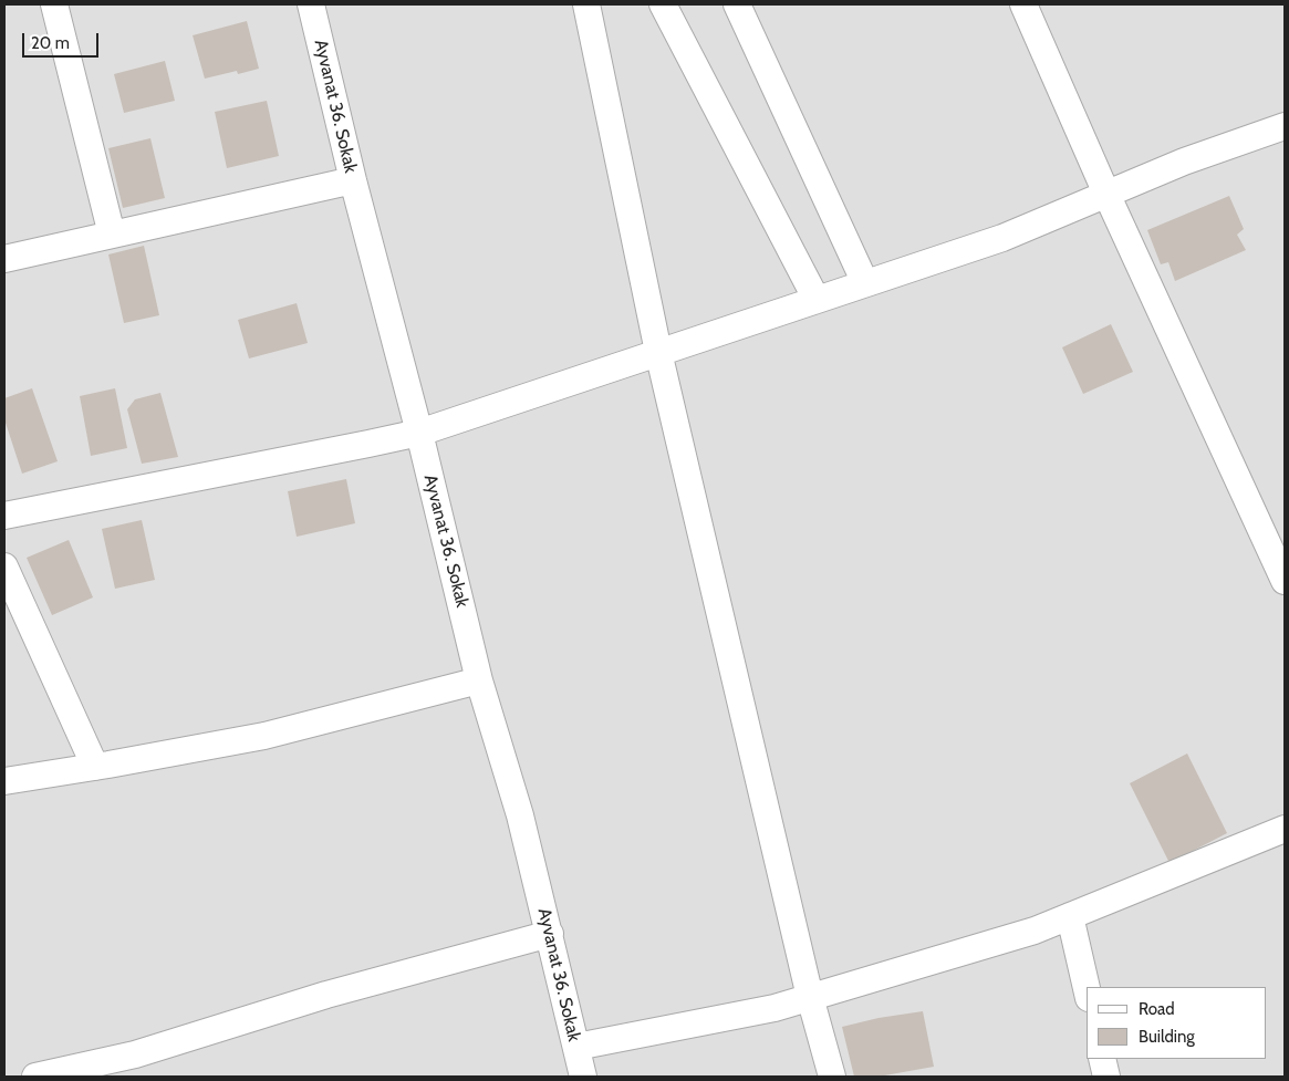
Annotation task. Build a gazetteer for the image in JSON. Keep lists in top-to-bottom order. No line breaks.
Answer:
{"streets":{"street":["Ayvanat 36. Sokak"]},"legend":["Road","Building"],"scale_bar":"20 m"}
